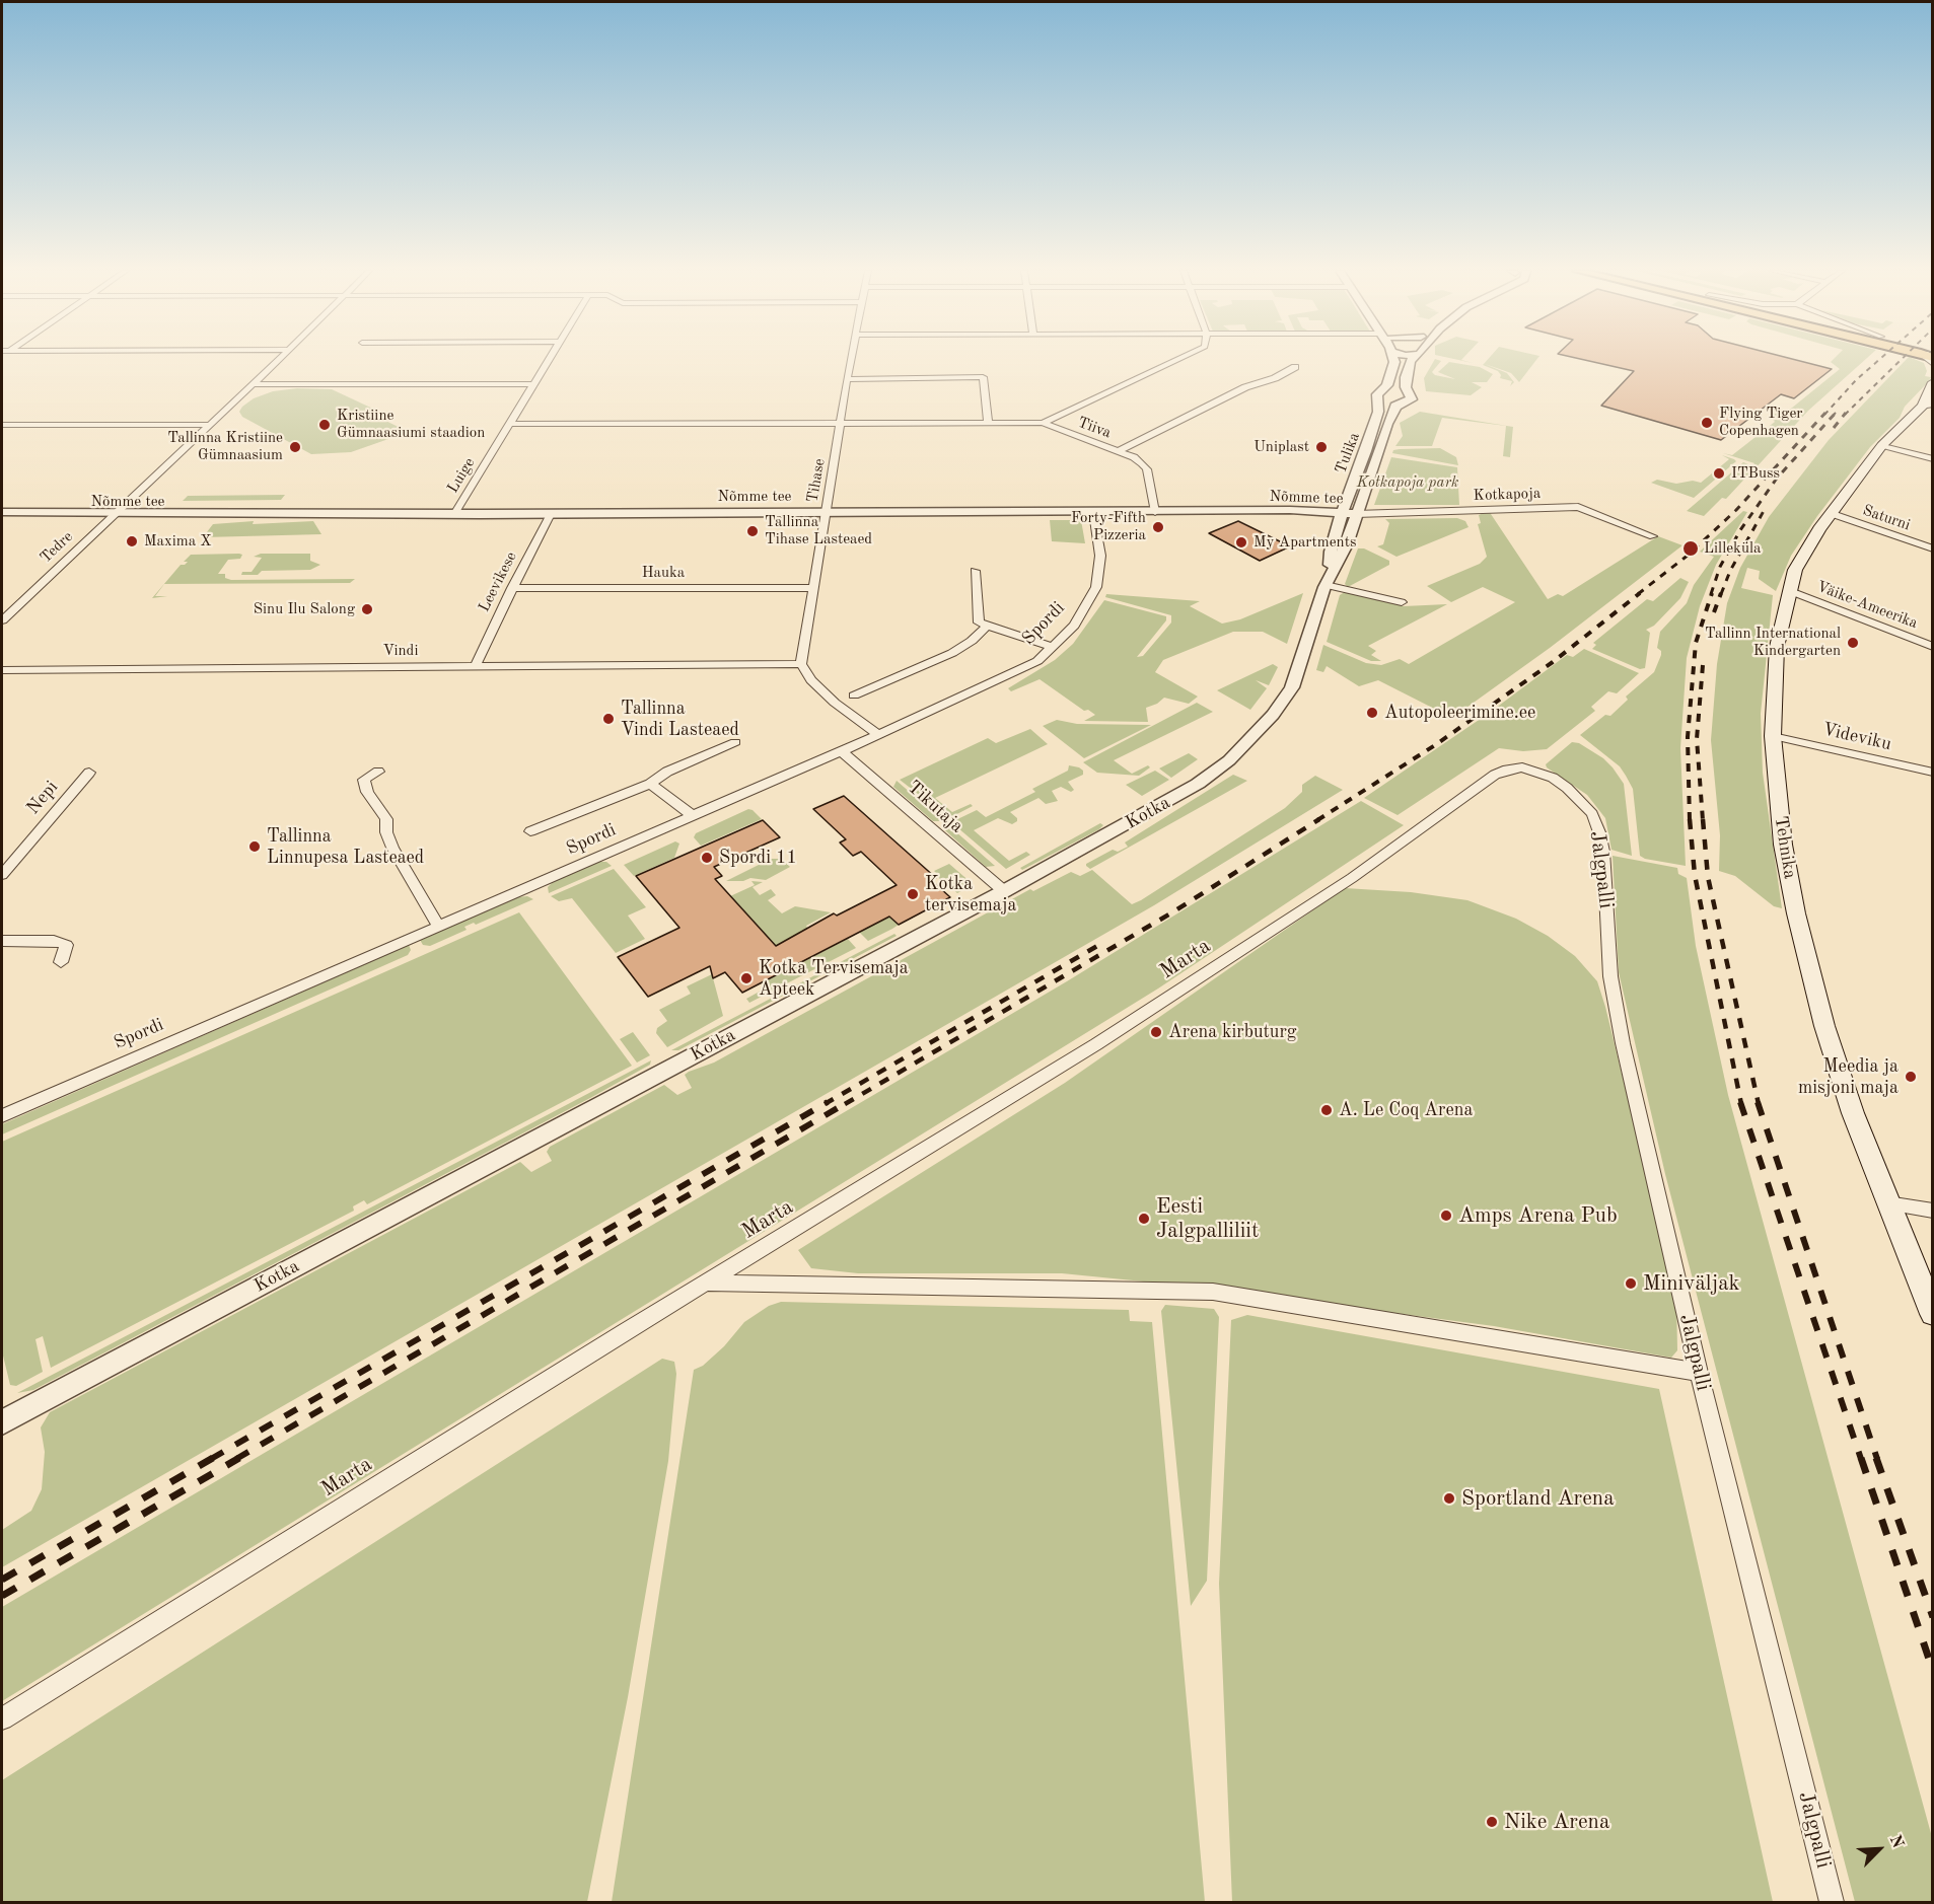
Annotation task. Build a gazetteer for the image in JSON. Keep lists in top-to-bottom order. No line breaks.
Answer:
{"streets":{"main road":["Tehnika"],"street":["Tiiva","Tulika","Luige","Tihase","Kotkapoja","Nõmme tee","Saturni","Tedre","Hauka","Leevikese","Väike-Ameerika","Spordi","Vindi","Videviku","Nepi","Tikutaja","Kotka","Jalgpalli","Marta"]},"crossings":[["Tiiva","Luige"],["Tiiva","Tihase"],["Tiiva","Nõmme tee"],["Tulika","Kotkapoja"],["Tulika","Nõmme tee"],["Tulika","Kotka"],["Luige","Nõmme tee"],["Tihase","Nõmme tee"],["Tihase","Hauka"],["Tihase","Vindi"],["Kotkapoja","Nõmme tee"],["Kotkapoja","Kotka"],["Nõmme tee","Tedre"],["Nõmme tee","Leevikese"],["Nõmme tee","Spordi"],["Nõmme tee","Kotka"],["Saturni","Tehnika"],["Hauka","Leevikese"],["Leevikese","Vindi"],["Väike-Ameerika","Tehnika"],["Spordi","Tikutaja"],["Videviku","Tehnika"],["Tikutaja","Kotka"],["Jalgpalli","Marta"]],"parks":["Kotkapoja park"],"places":["Flying Tiger Copenhagen","Kristiine Gümnaasiumi staadion","Tallinna Kristiine Gümnaasium","Uniplast","ITBuss","Forty-Fifth Pizzeria","Tallinna Tihase Lasteaed","Maxima X","My Apartments","Lilleküla","Sinu Ilu Salong","Tallinn International Kindergarten","Autopoleerimine.ee","Tallinna Vindi Lasteaed","Tallinna Linnupesa Lasteaed","Spordi 11","Kotka tervisemaja","Kotka Tervisemaja Apteek","Arena kirbuturg","Meedia ja misjoni maja","A. Le Coq Arena","Amps Arena Pub","Eesti Jalgpalliliit","Miniväljak","Sportland Arena","Nike Arena"],"north":"top right"}
